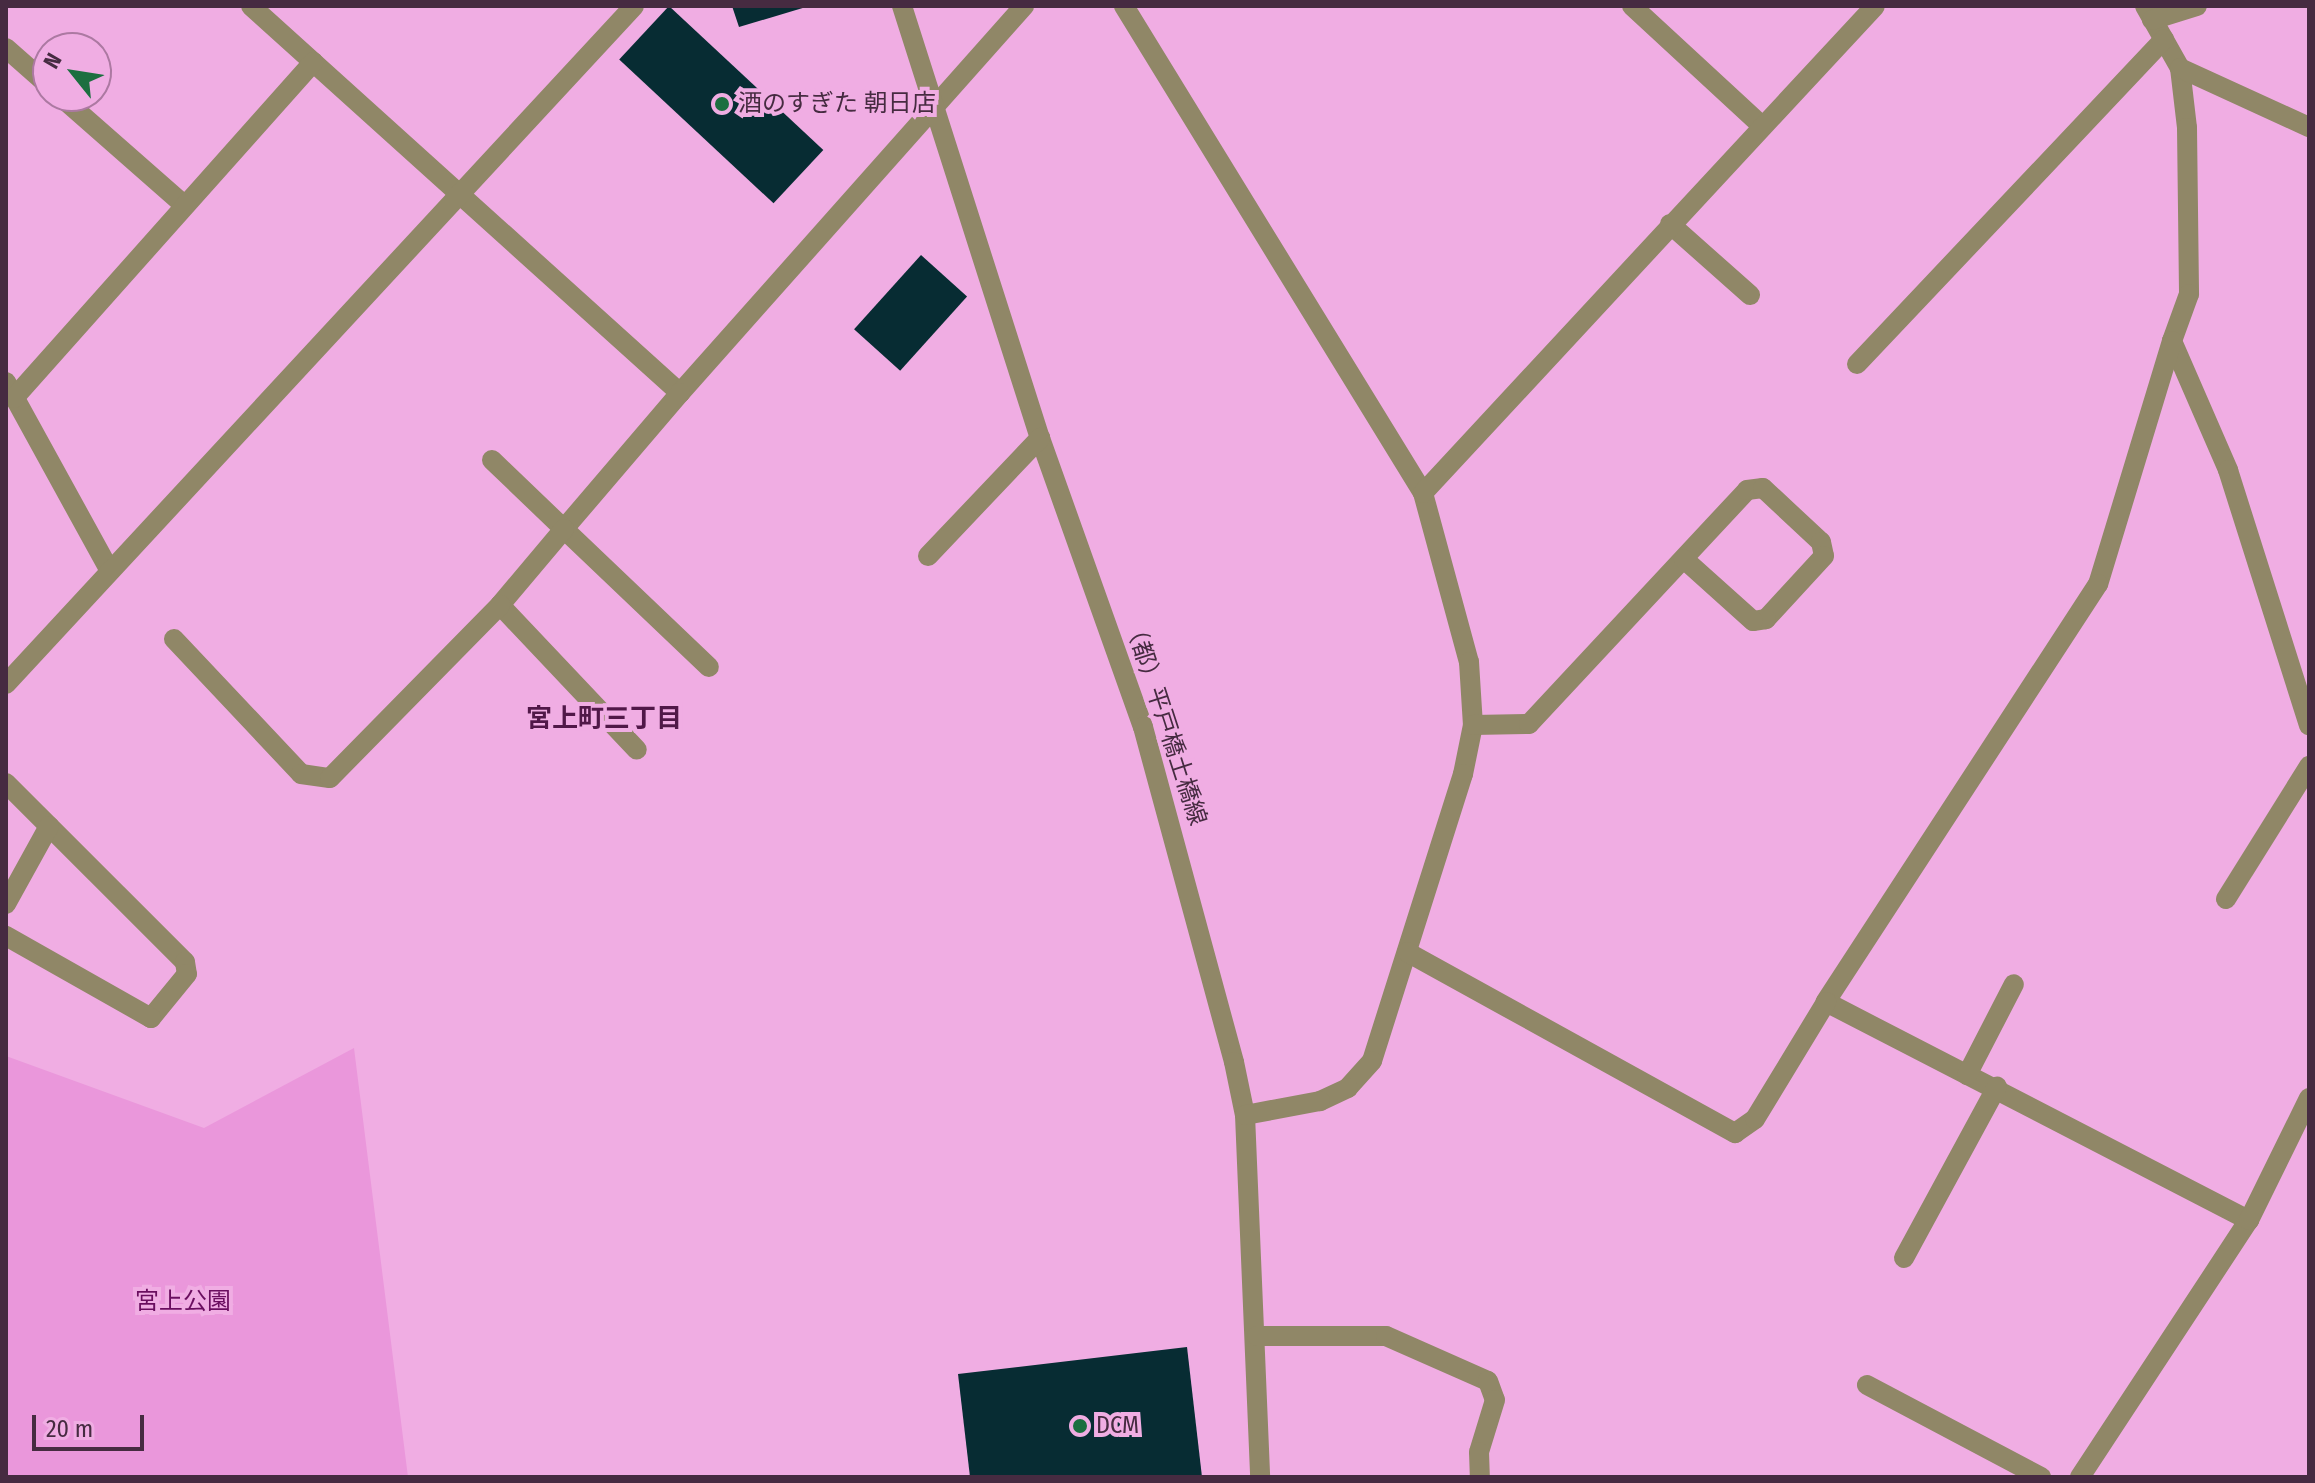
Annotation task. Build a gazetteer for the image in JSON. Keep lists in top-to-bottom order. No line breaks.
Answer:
{"streets":{"street":["（都）平戸橋土橋線"]},"districts":["宮上町三丁目"],"parks":["宮上公園"],"places":["酒のすぎた 朝日店","DCM"],"scale_bar":"20 m","north":"top left"}
